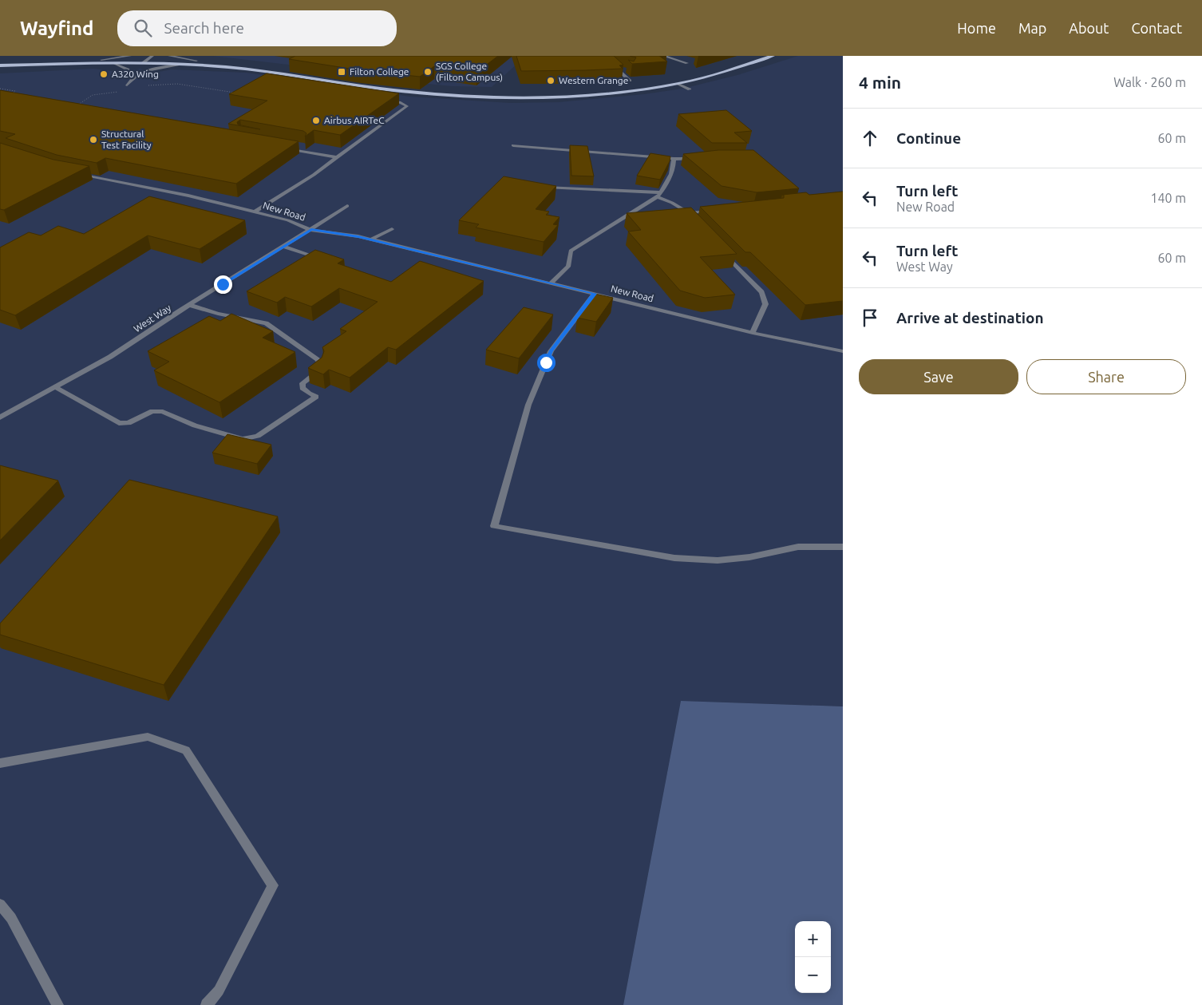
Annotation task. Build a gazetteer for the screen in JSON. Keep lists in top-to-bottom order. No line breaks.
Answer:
{"streets":{"street":["New Road","West Way"]},"crossings":[["New Road","West Way"]],"places":{"transit":["Filton College"],"other":["SGS College (Filton Campus)","A320 Wing","Western Grange","Airbus AIRTeC","Structural Test Facility"]},"page":{"header":"Wayfind","search":"Search here","nav":["Home","Map","About","Contact"],"heading":["4 min","Walk · 260 m"],"list":[["Continue","60 m"],["Turn left","New Road","140 m"],["Turn left","West Way","60 m"],"Arrive at destination"],"buttons":["Save","Share"],"map_buttons":["+","−"]}}
